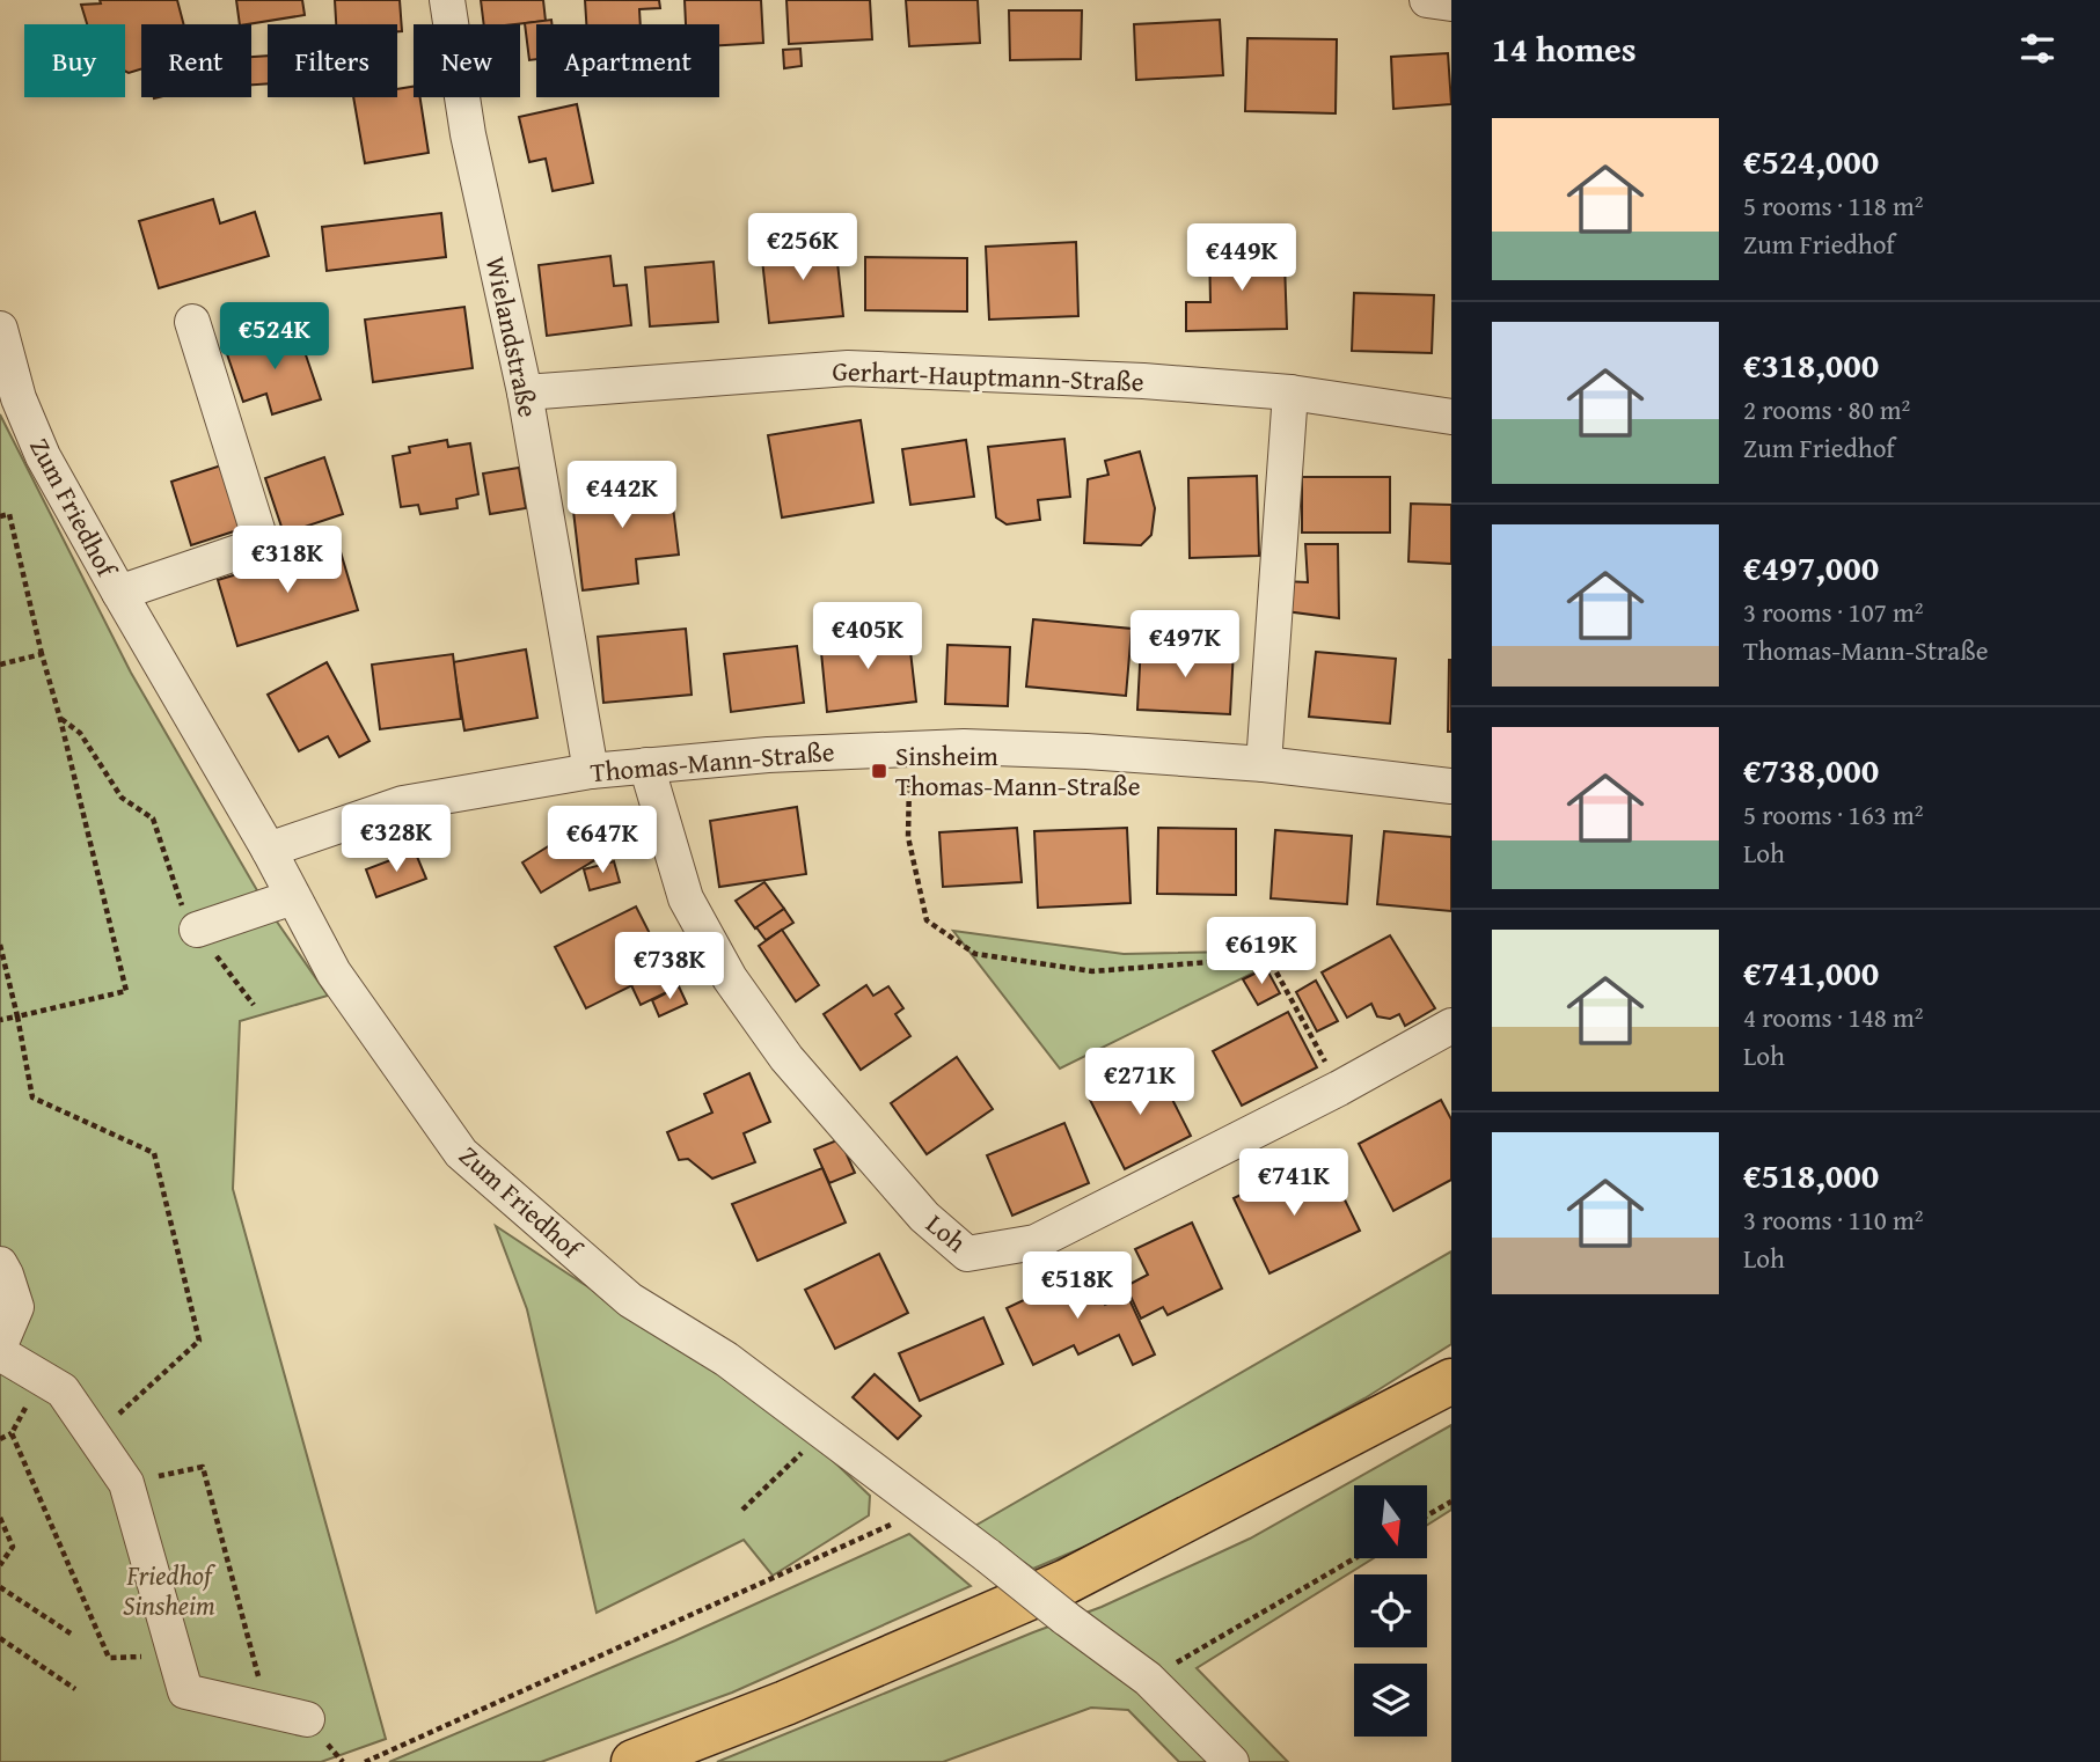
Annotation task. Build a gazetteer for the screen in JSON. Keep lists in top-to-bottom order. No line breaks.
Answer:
{"streets":{"street":["Wielandstraße","Gerhart-Hauptmann-Straße","Zum Friedhof","Thomas-Mann-Straße","Loh"]},"crossings":[["Wielandstraße","Gerhart-Hauptmann-Straße"],["Wielandstraße","Thomas-Mann-Straße"],["Zum Friedhof","Thomas-Mann-Straße"],["Thomas-Mann-Straße","Loh"]],"parks":["Friedhof Sinsheim"],"places":{"transit":["Sinsheim Thomas-Mann-Straße"]},"north":"bottom","page":{"heading":"14 homes","chip":["Buy","Rent","Filters","New","Apartment"],"list":[{"name":"€524,000","note":"5 rooms · 118 m² · Zum Friedhof"},{"name":"€318,000","note":"2 rooms · 80 m² · Zum Friedhof"},{"name":"€497,000","note":"3 rooms · 107 m² · Thomas-Mann-Straße"},{"name":"€738,000","note":"5 rooms · 163 m² · Loh"},{"name":"€741,000","note":"4 rooms · 148 m² · Loh"},{"name":"€518,000","note":"3 rooms · 110 m² · Loh"}],"price":["€256K","€449K","€524K","€442K","€318K","€405K","€497K","€328K","€647K","€619K","€738K","€271K","€741K","€518K"]}}
